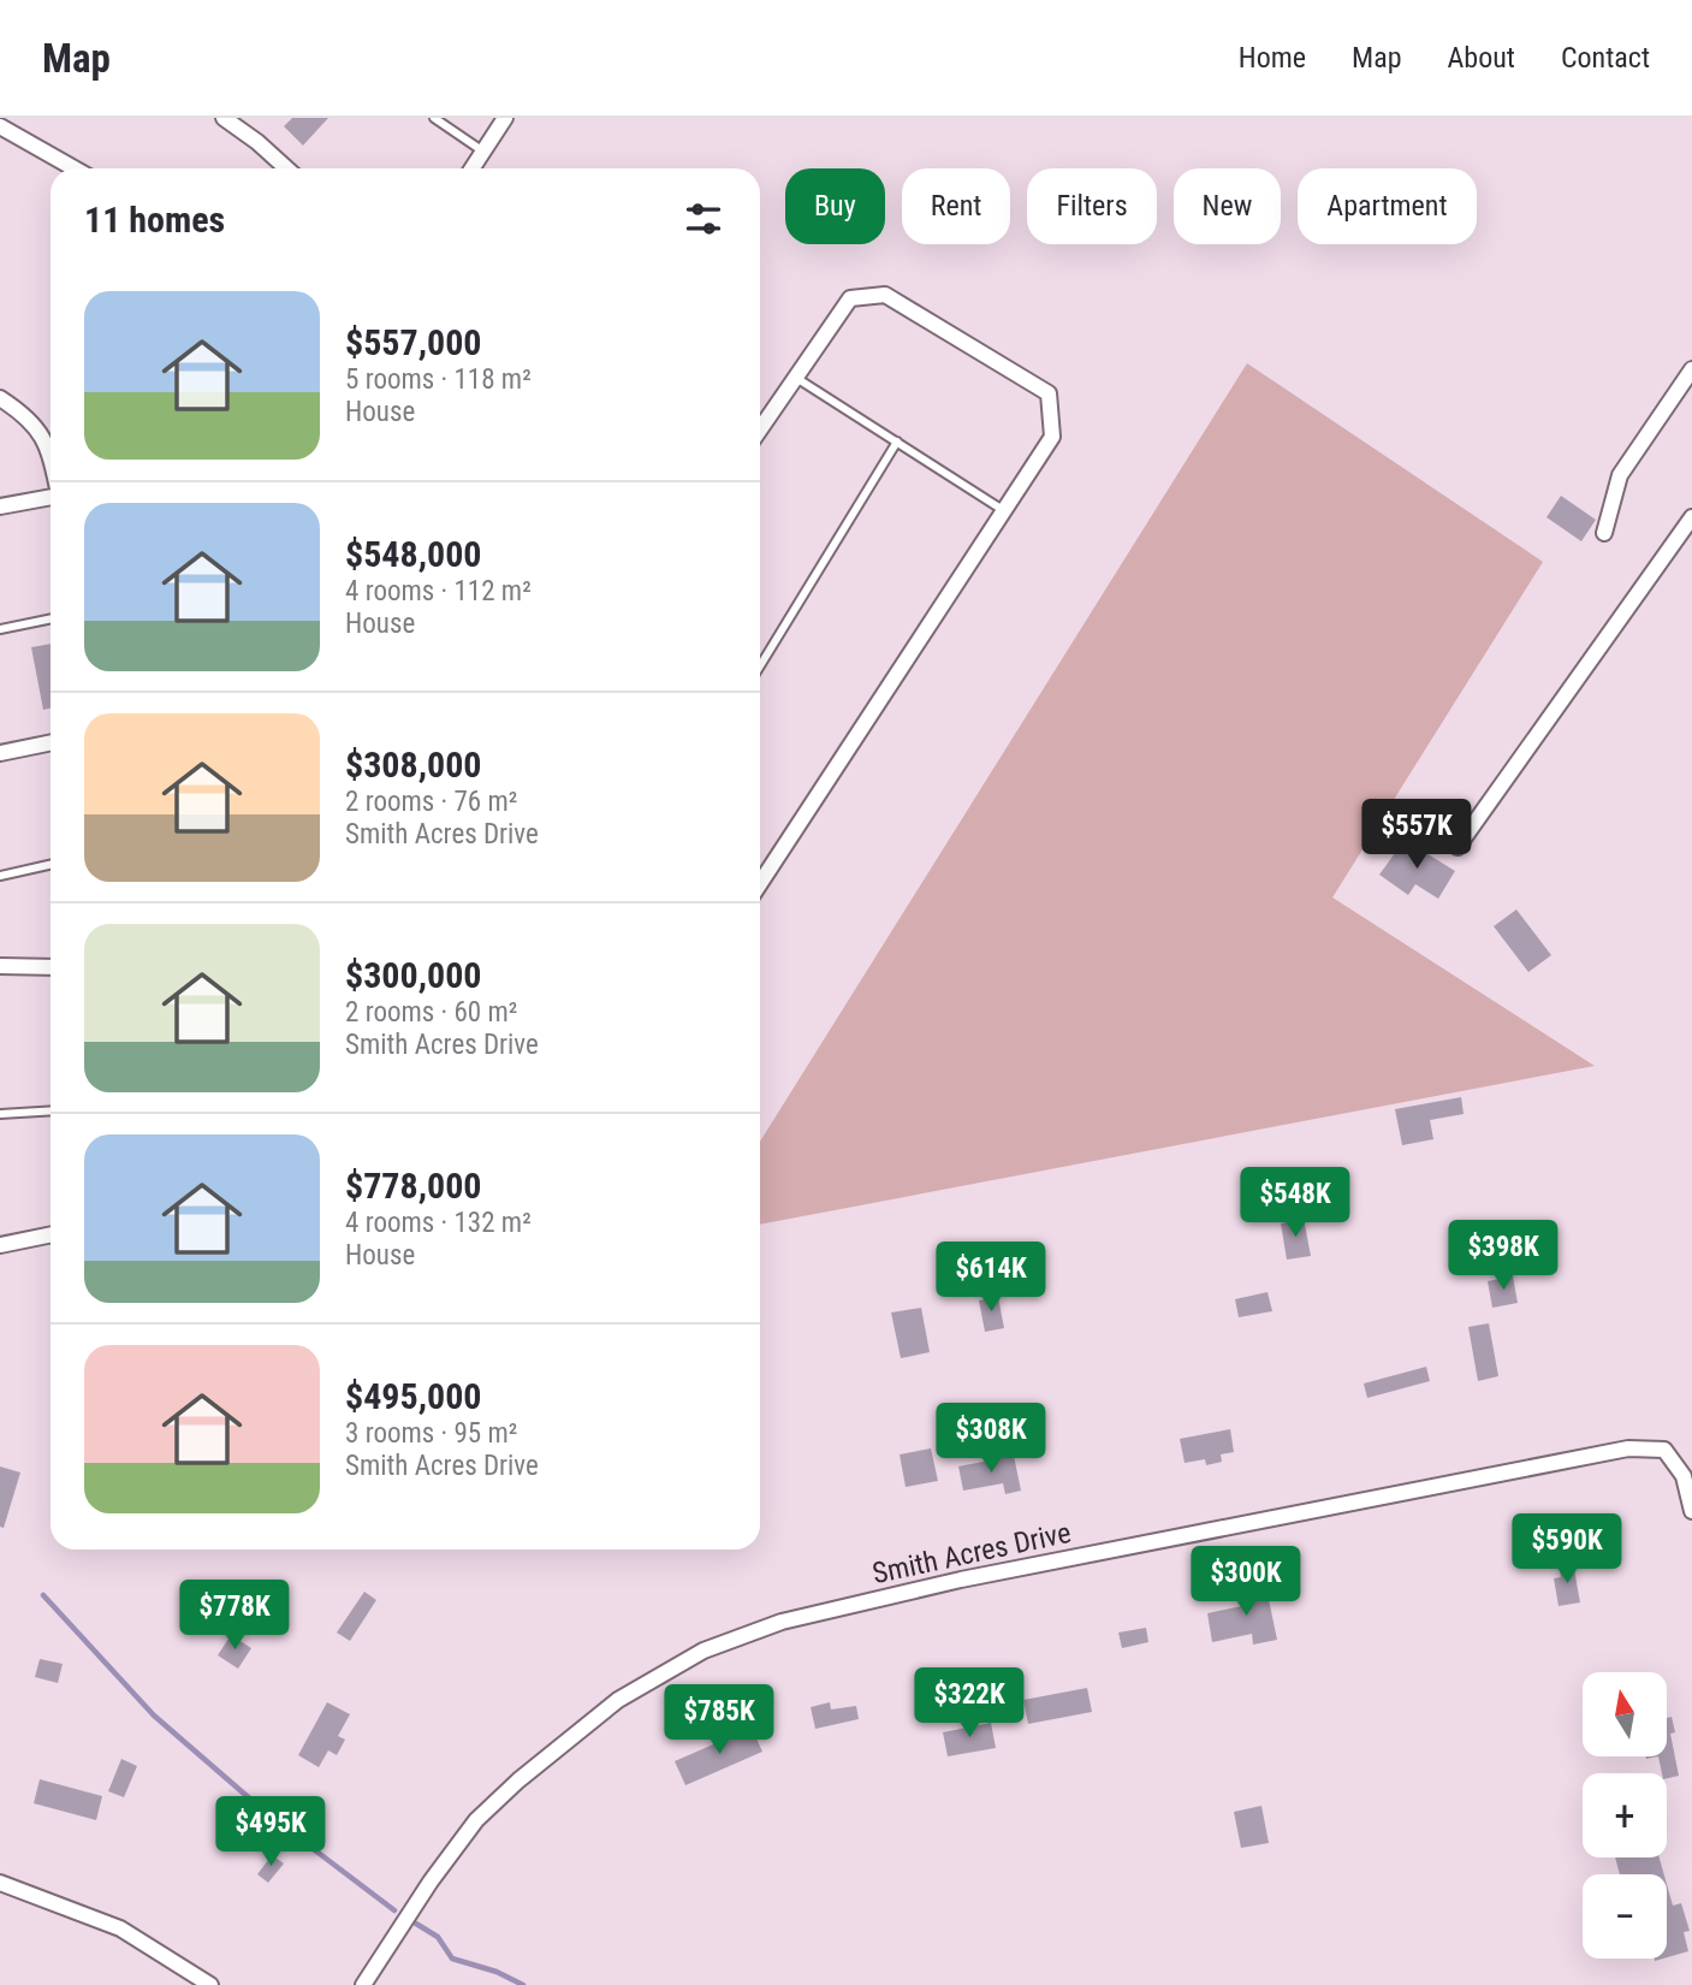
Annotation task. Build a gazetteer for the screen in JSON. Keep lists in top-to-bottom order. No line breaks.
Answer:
{"streets":{"street":["Smith Acres Drive"]},"north":"top","page":{"header":"Map","nav":["Home","Map","About","Contact"],"chip":["Buy","Rent","Filters","New","Apartment"],"heading":"11 homes","list":[{"name":"$557,000","note":"5 rooms · 118 m² · House"},{"name":"$548,000","note":"4 rooms · 112 m² · House"},{"name":"$308,000","note":"2 rooms · 76 m² · Smith Acres Drive"},{"name":"$300,000","note":"2 rooms · 60 m² · Smith Acres Drive"},{"name":"$778,000","note":"4 rooms · 132 m² · House"},{"name":"$495,000","note":"3 rooms · 95 m² · Smith Acres Drive"}],"price":["$557K","$548K","$398K","$614K","$308K","$590K","$300K","$778K","$322K","$785K","$495K"],"map_buttons":["+","−"]}}
